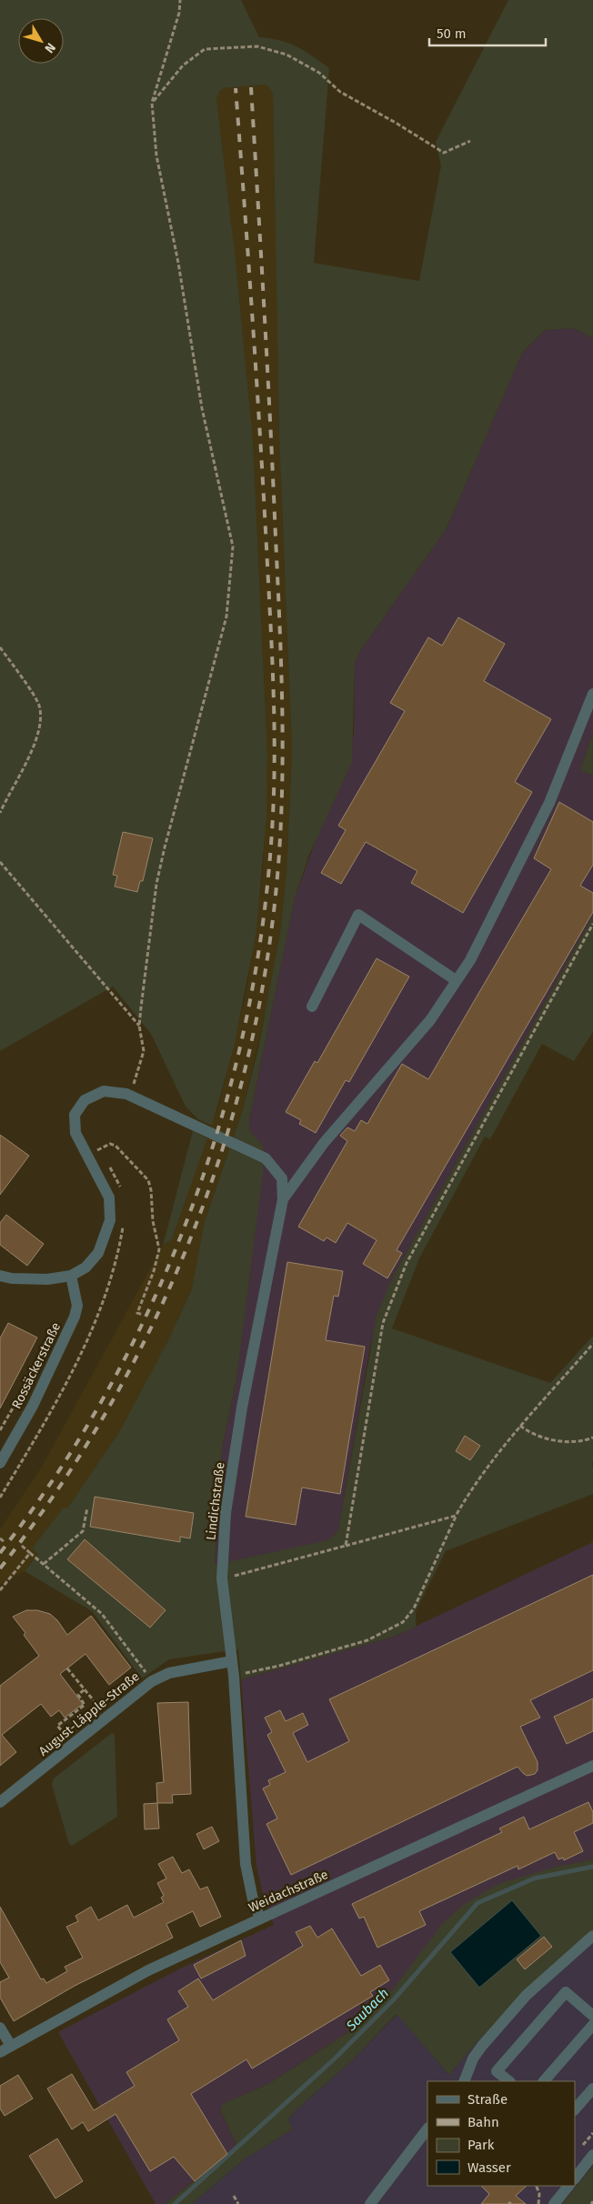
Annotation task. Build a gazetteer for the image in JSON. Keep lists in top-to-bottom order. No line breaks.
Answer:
{"streets":{"street":["Rossäckerstraße","Lindichstraße","August-Läpple-Straße","Weidachstraße"]},"crossings":[["Rossäckerstraße","Lindichstraße"],["Lindichstraße","August-Läpple-Straße"],["Lindichstraße","Weidachstraße"]],"water":["Saubach"],"legend":["Straße","Bahn","Park","Wasser"],"scale_bar":"50 m","north":"bottom right"}
